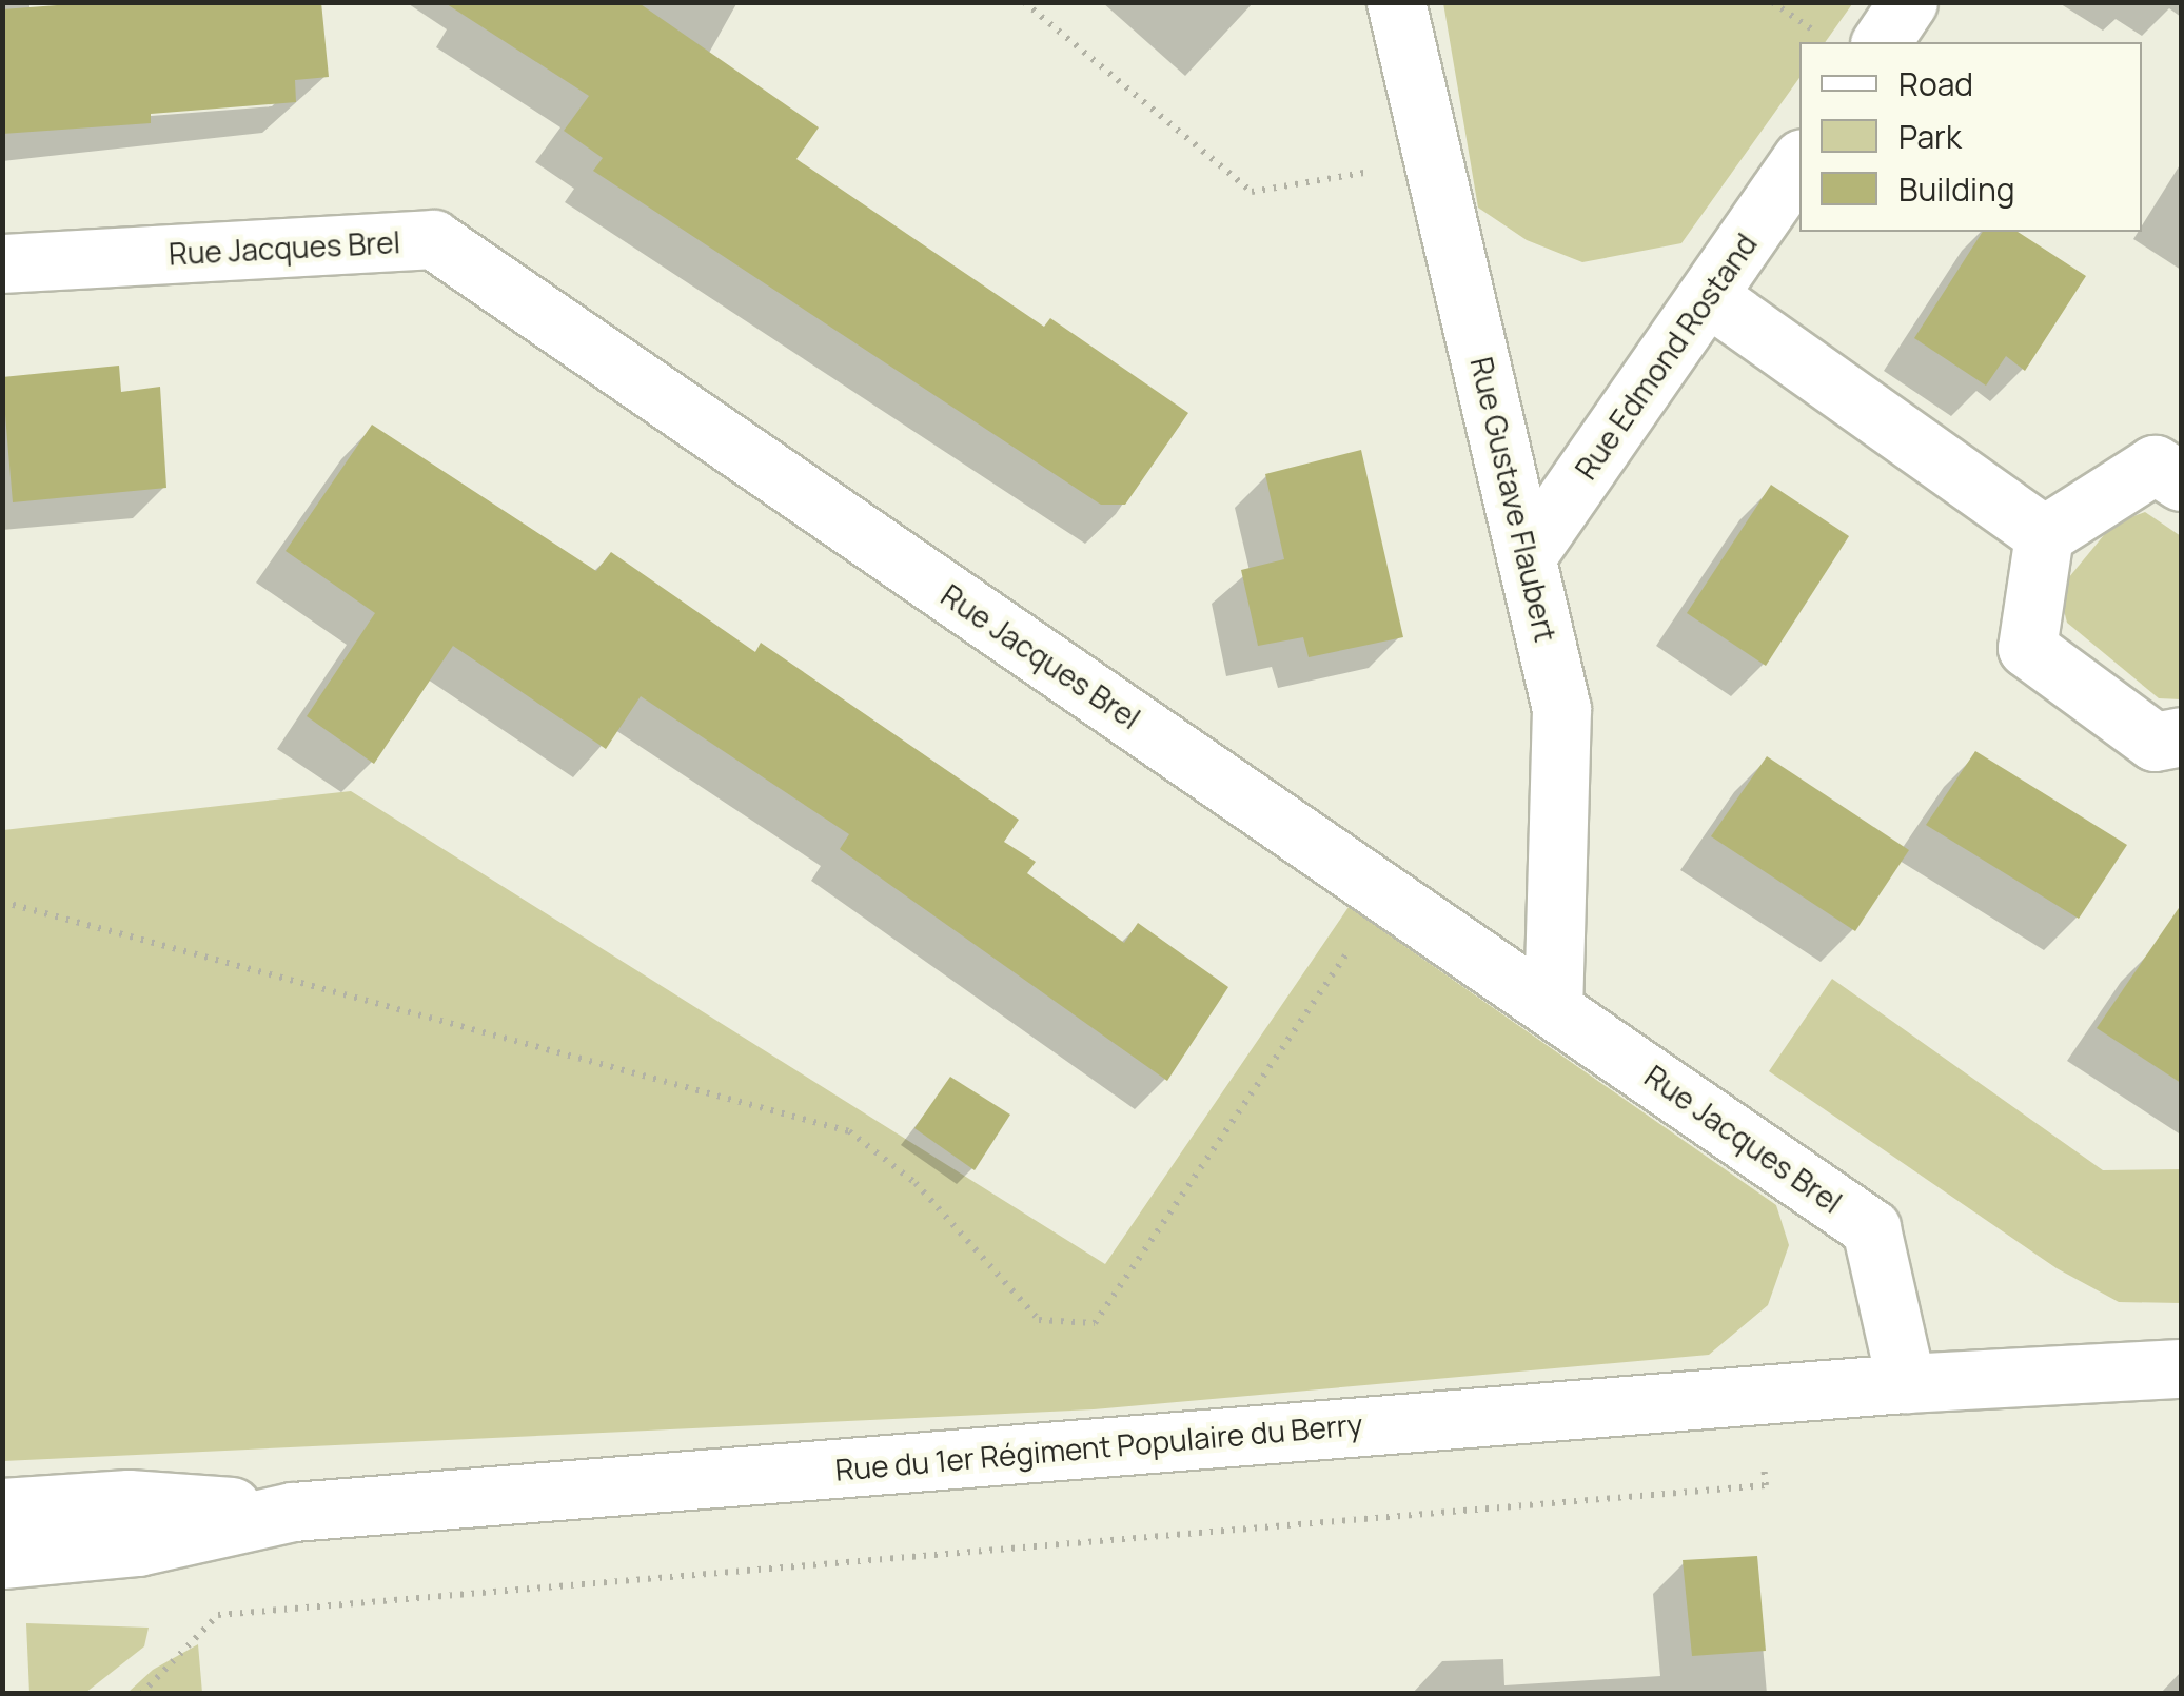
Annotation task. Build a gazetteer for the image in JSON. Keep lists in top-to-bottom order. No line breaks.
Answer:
{"streets":{"street":["Rue Jacques Brel","Rue Edmond Rostand","Rue Gustave Flaubert","Rue du 1er Régiment Populaire du Berry"]},"crossings":[["Rue Jacques Brel","Rue Gustave Flaubert"],["Rue Jacques Brel","Rue du 1er Régiment Populaire du Berry"],["Rue Edmond Rostand","Rue Gustave Flaubert"]],"legend":["Road","Park","Building"]}
